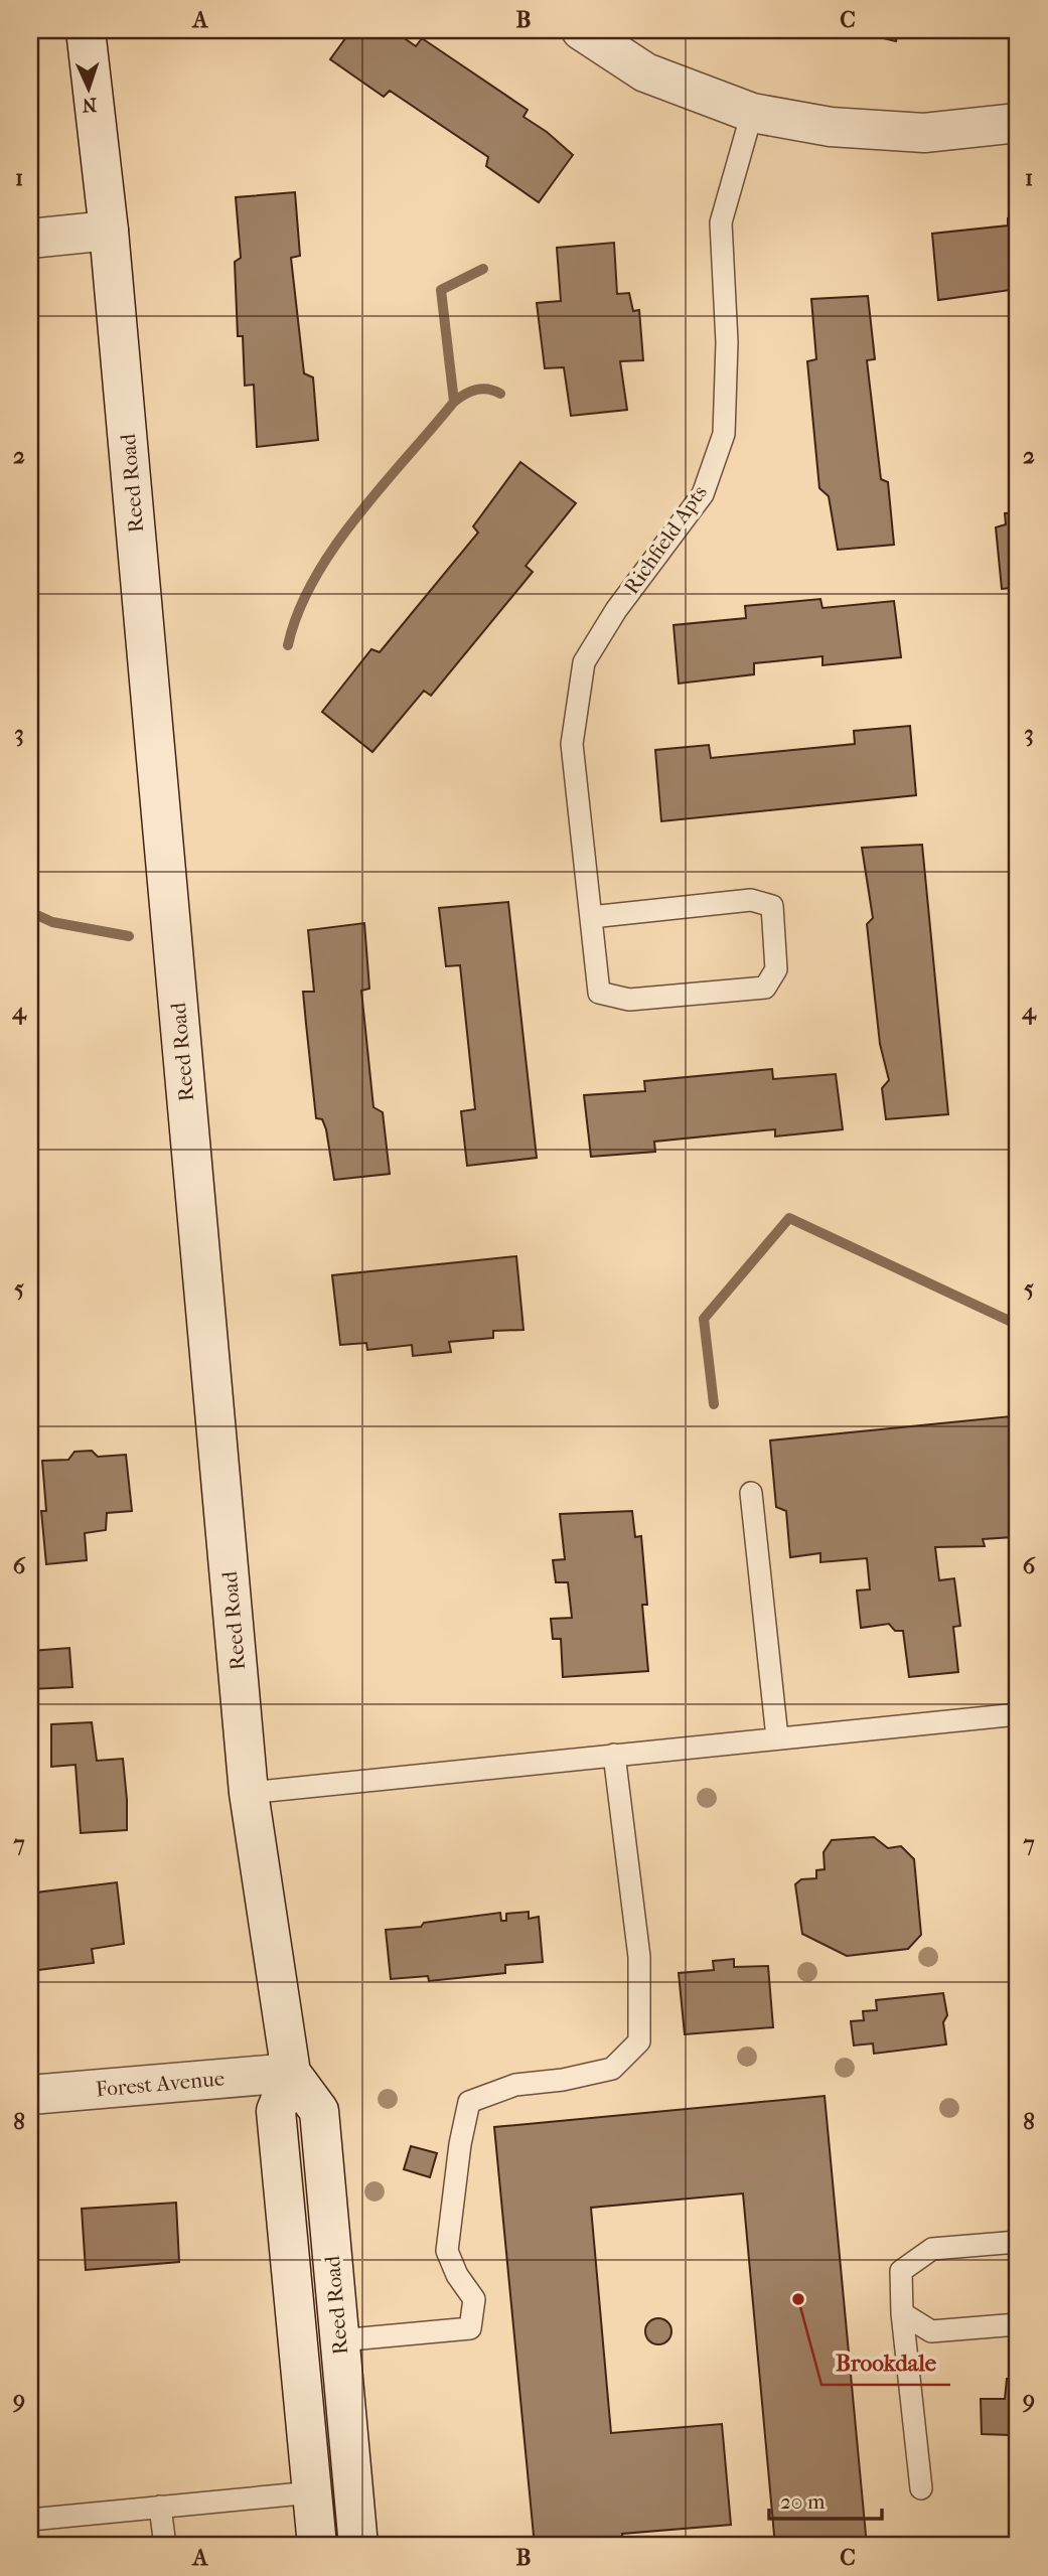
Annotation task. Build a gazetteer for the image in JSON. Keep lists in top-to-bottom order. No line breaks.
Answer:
{"streets":{"main road":["Reed Road","Forest Avenue"],"lane":["Richfield Apts"]},"crossings":[["Reed Road","Forest Avenue"]],"places":["Brookdale"],"scale_bar":"20 m","north":"bottom","grid":{"columns":["A","B","C"],"rows":["1","2","3","4","5","6","7","8","9"]}}
